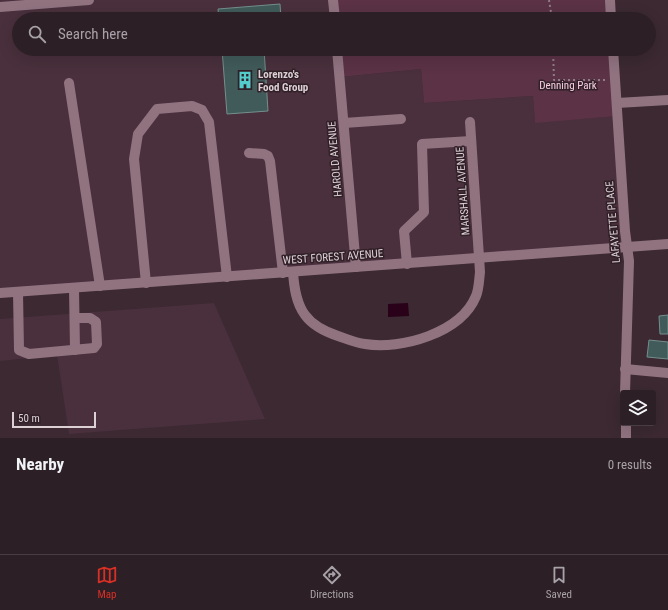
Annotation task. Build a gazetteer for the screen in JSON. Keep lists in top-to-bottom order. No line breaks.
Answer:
{"streets":{"street":["HAROLD AVENUE","MARSHALL AVENUE","LAFAYETTE PLACE","WEST FOREST AVENUE"]},"crossings":[["HAROLD AVENUE","WEST FOREST AVENUE"],["MARSHALL AVENUE","WEST FOREST AVENUE"],["LAFAYETTE PLACE","WEST FOREST AVENUE"]],"parks":["Denning Park"],"places":{"building":["Lorenzo's Food Group"]},"scale_bar":"50 m","page":{"search":"Search here","scale":"50 m","heading":["Nearby","0 results"],"nav":["Map","Directions","Saved"]}}
